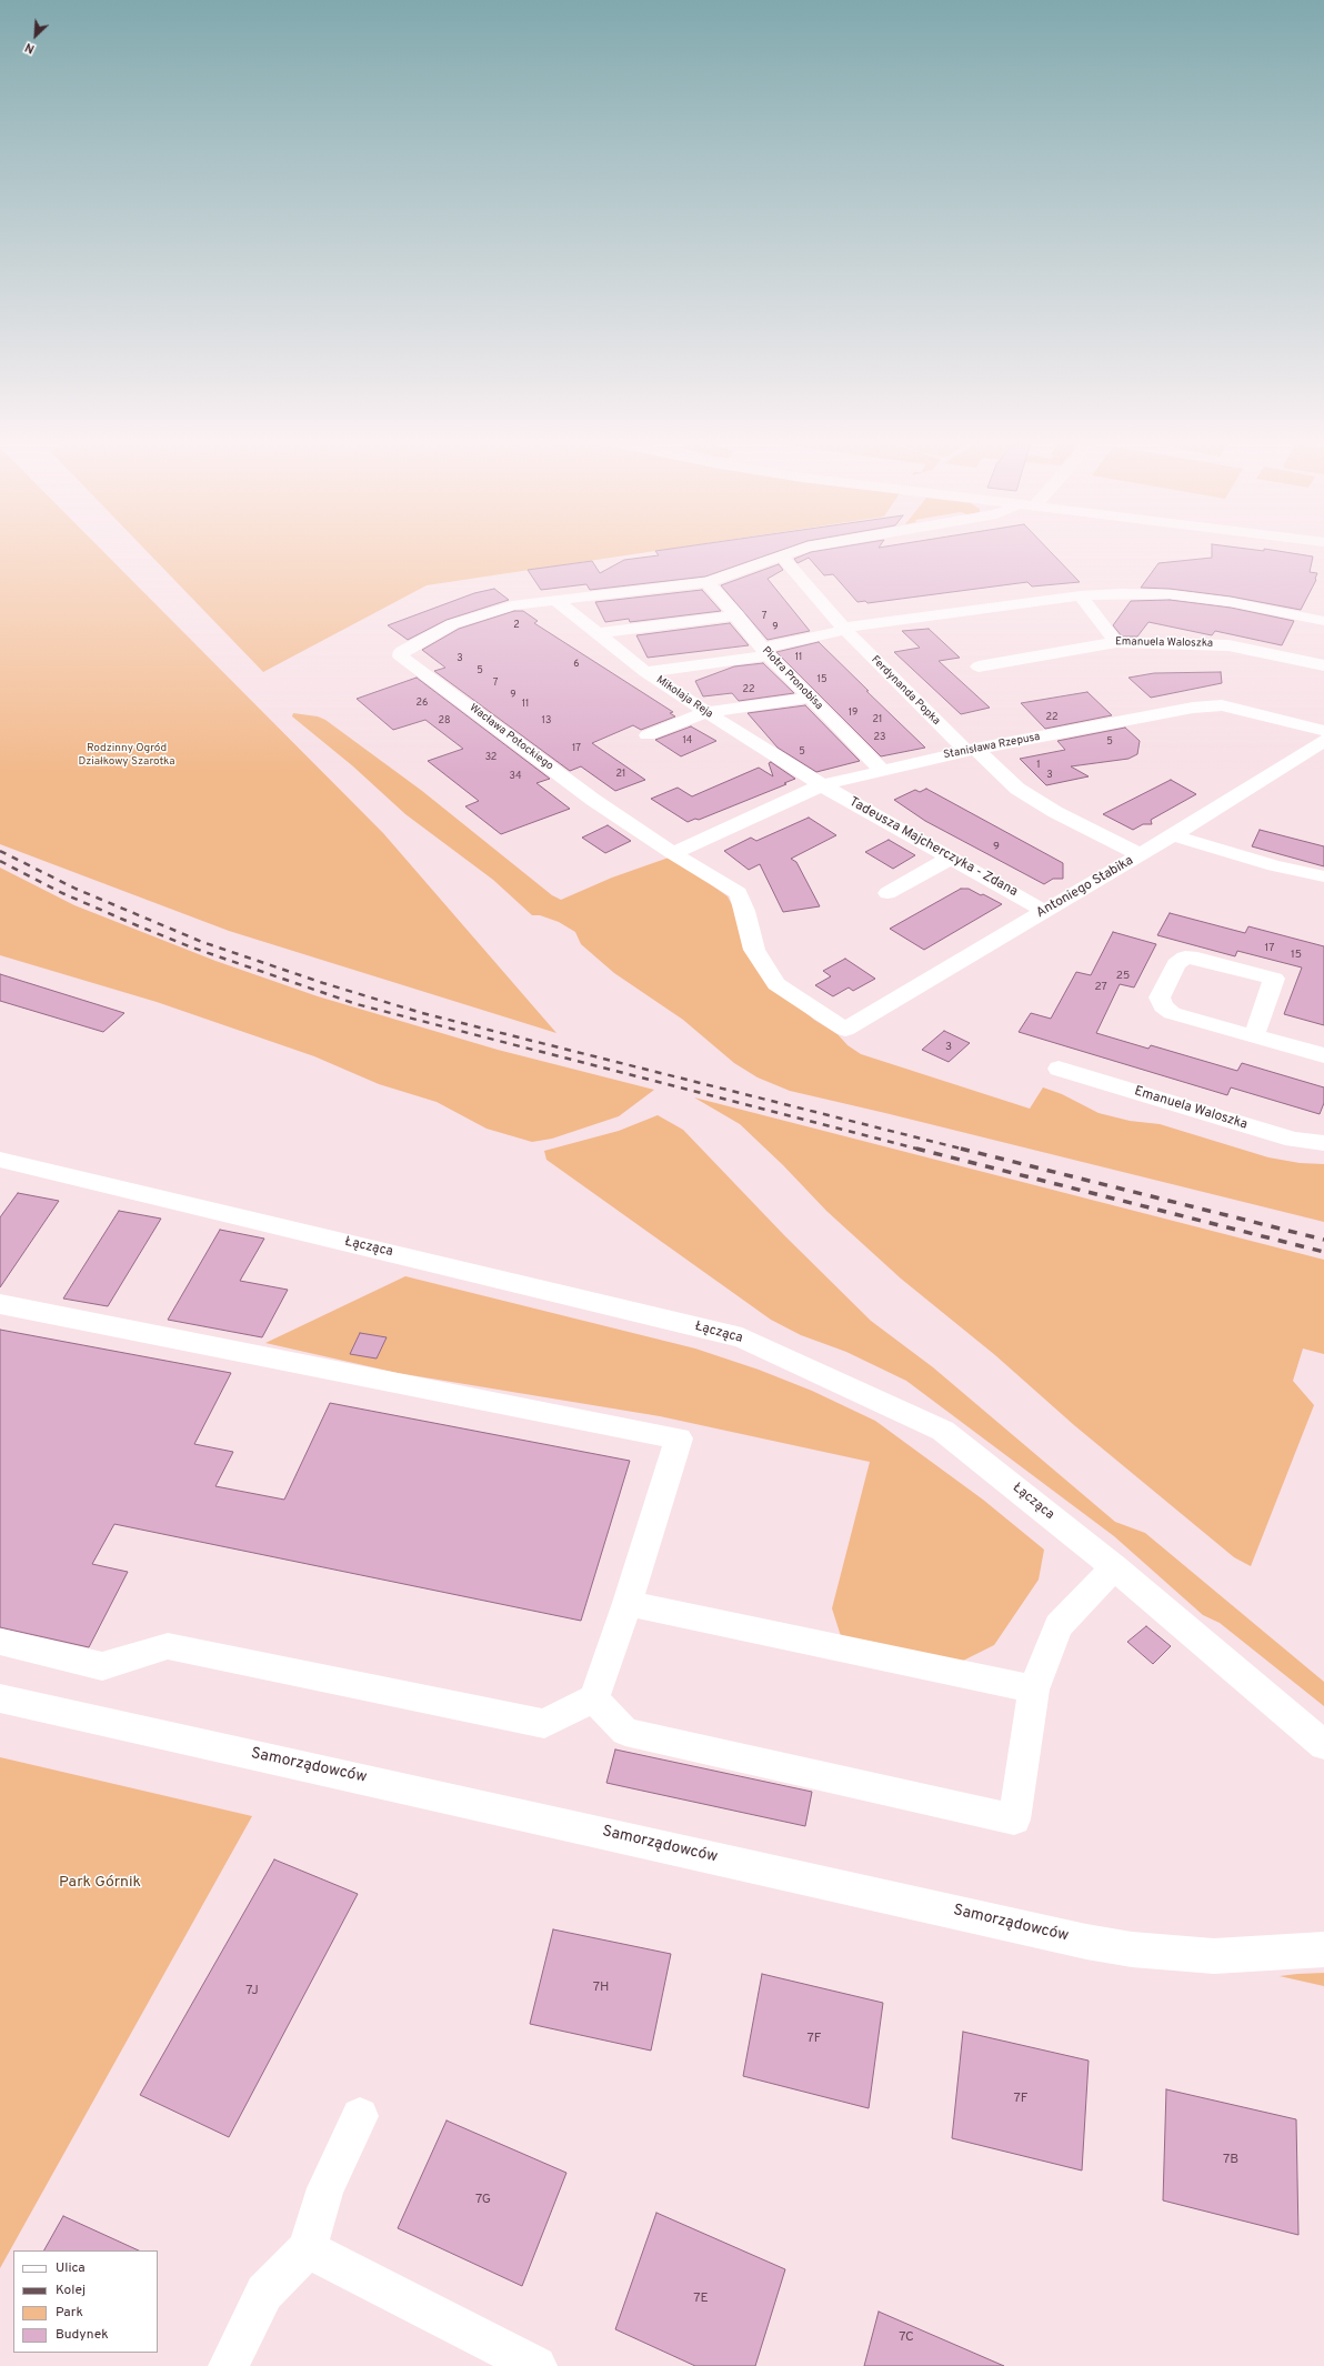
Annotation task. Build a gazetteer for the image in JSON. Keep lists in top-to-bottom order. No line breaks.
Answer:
{"streets":{"street":["Emanuela Waloszka","Piotra Pronobisa","Ferdynanda Popka","Mikołaja Reja","Wacława Potockiego","Stanisława Rzepusa","Tadeusza Majcherczyka - Zdana","Antoniego Stabika","Łącząca","Samorządowców"]},"crossings":[["Piotra Pronobisa","Wacława Potockiego"],["Piotra Pronobisa","Stanisława Rzepusa"],["Ferdynanda Popka","Wacława Potockiego"],["Ferdynanda Popka","Stanisława Rzepusa"],["Ferdynanda Popka","Antoniego Stabika"],["Mikołaja Reja","Wacława Potockiego"],["Mikołaja Reja","Stanisława Rzepusa"],["Mikołaja Reja","Tadeusza Majcherczyka - Zdana"],["Wacława Potockiego","Stanisława Rzepusa"],["Wacława Potockiego","Antoniego Stabika"],["Stanisława Rzepusa","Tadeusza Majcherczyka - Zdana"],["Tadeusza Majcherczyka - Zdana","Antoniego Stabika"]],"parks":["Rodzinny Ogród Działkowy Szarotka","Park Górnik"],"house_numbers":["7","2","9","11","3","6","5","15","7","22","9","26","11","19","22","21","28","13","23","14","5","17","5","32","1","21","3","34","9","17","15","25","27","3","7H","7J","7F","7F","7B","7G","7E","7C"],"legend":["Ulica","Kolej","Park","Budynek"],"north":"bottom left"}
